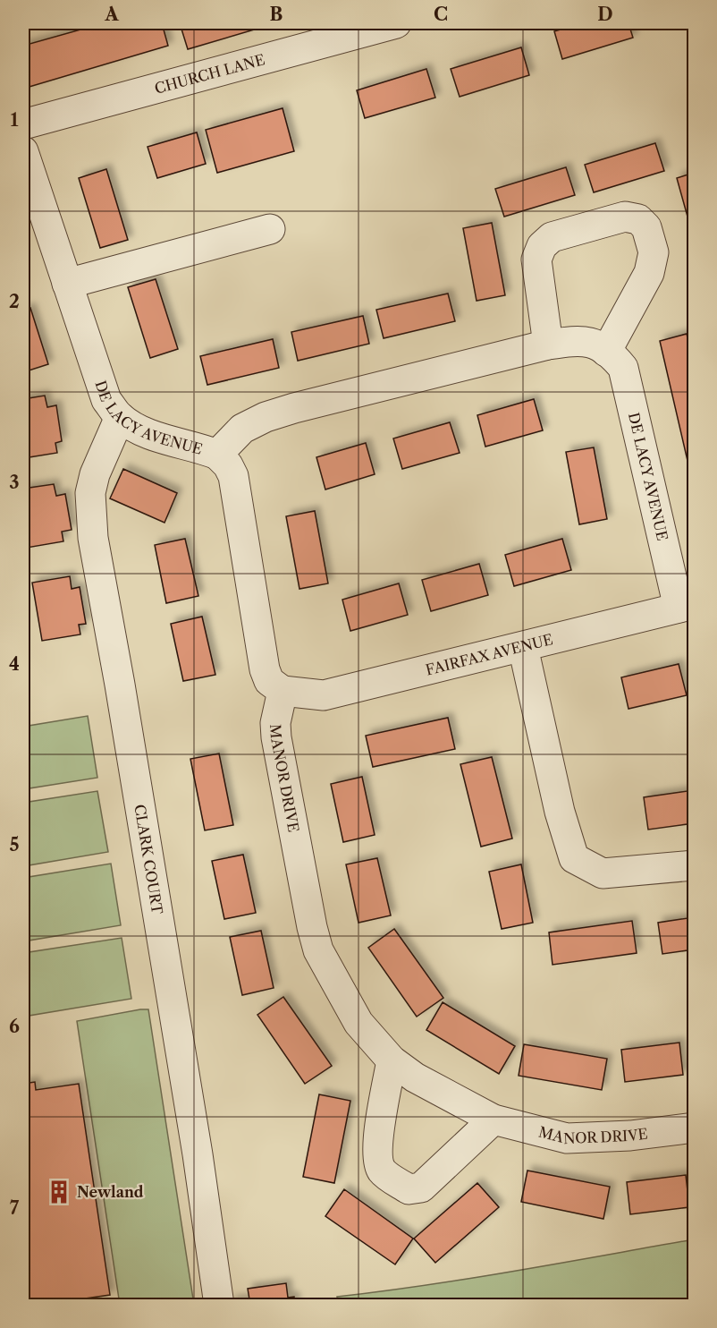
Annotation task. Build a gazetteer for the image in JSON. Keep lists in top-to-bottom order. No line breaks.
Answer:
{"streets":{"street":["CHURCH LANE","DE LACY AVENUE","FAIRFAX AVENUE","MANOR DRIVE","CLARK COURT"]},"crossings":[["DE LACY AVENUE","FAIRFAX AVENUE"],["DE LACY AVENUE","CLARK COURT"],["FAIRFAX AVENUE","MANOR DRIVE"]],"places":{"building":["Newland"]},"grid":{"columns":["A","B","C","D"],"rows":["1","2","3","4","5","6","7"]}}
